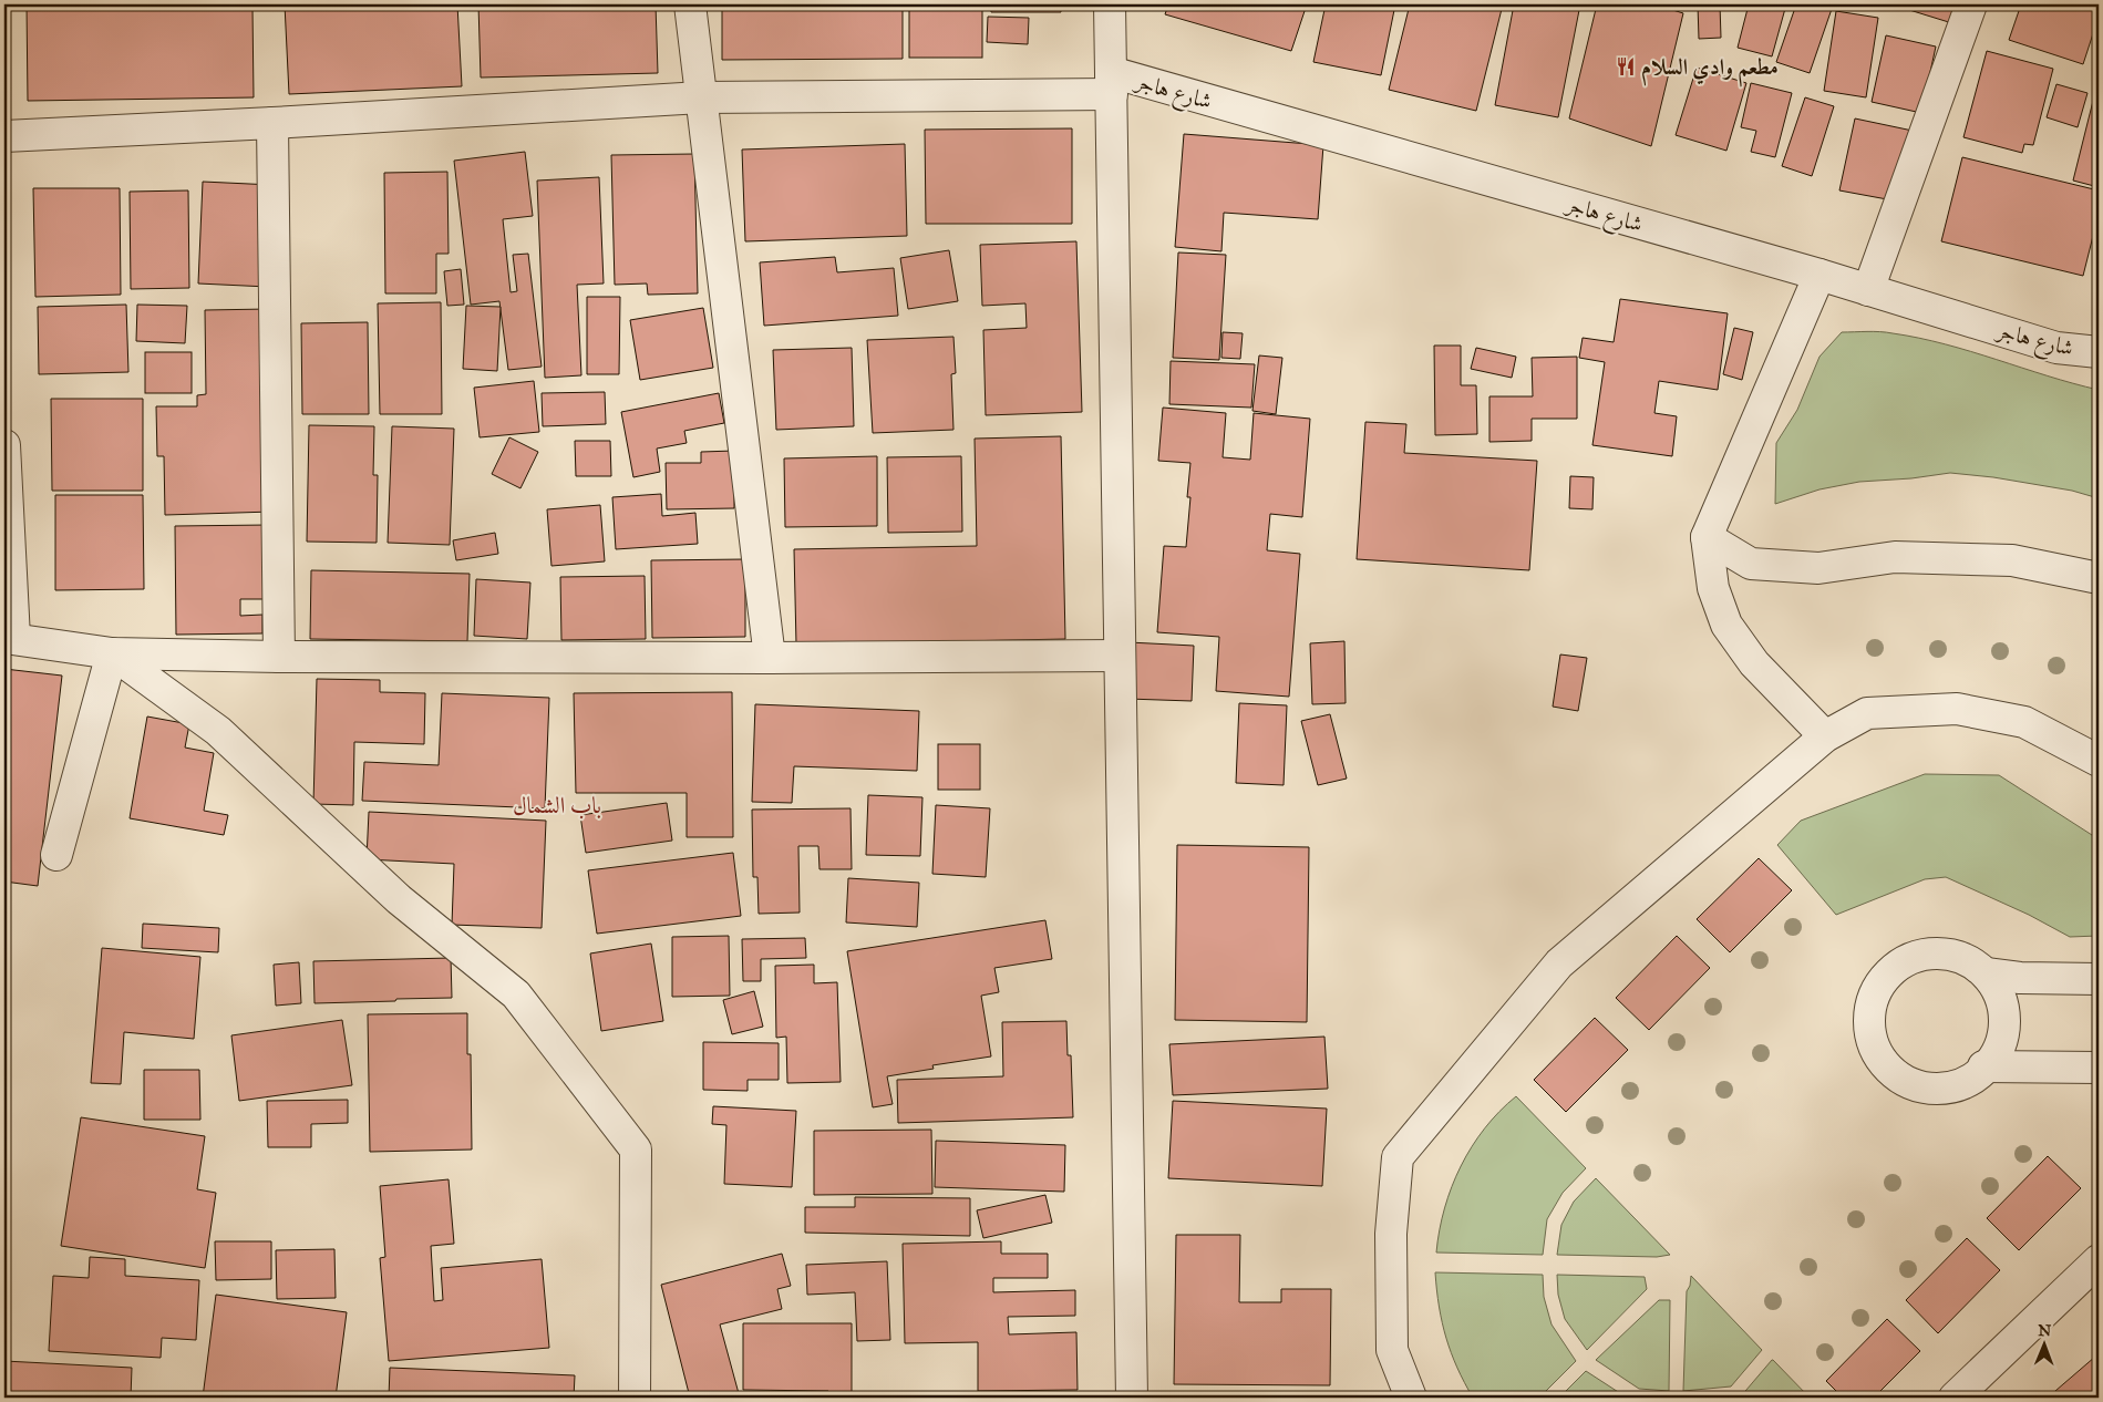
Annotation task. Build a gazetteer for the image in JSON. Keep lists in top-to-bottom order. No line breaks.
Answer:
{"streets":{"street":["شارع هاجر"]},"districts":["باب الشمال"],"places":{"restaurant":["مطعم وادي السلام"]},"north":"top"}
